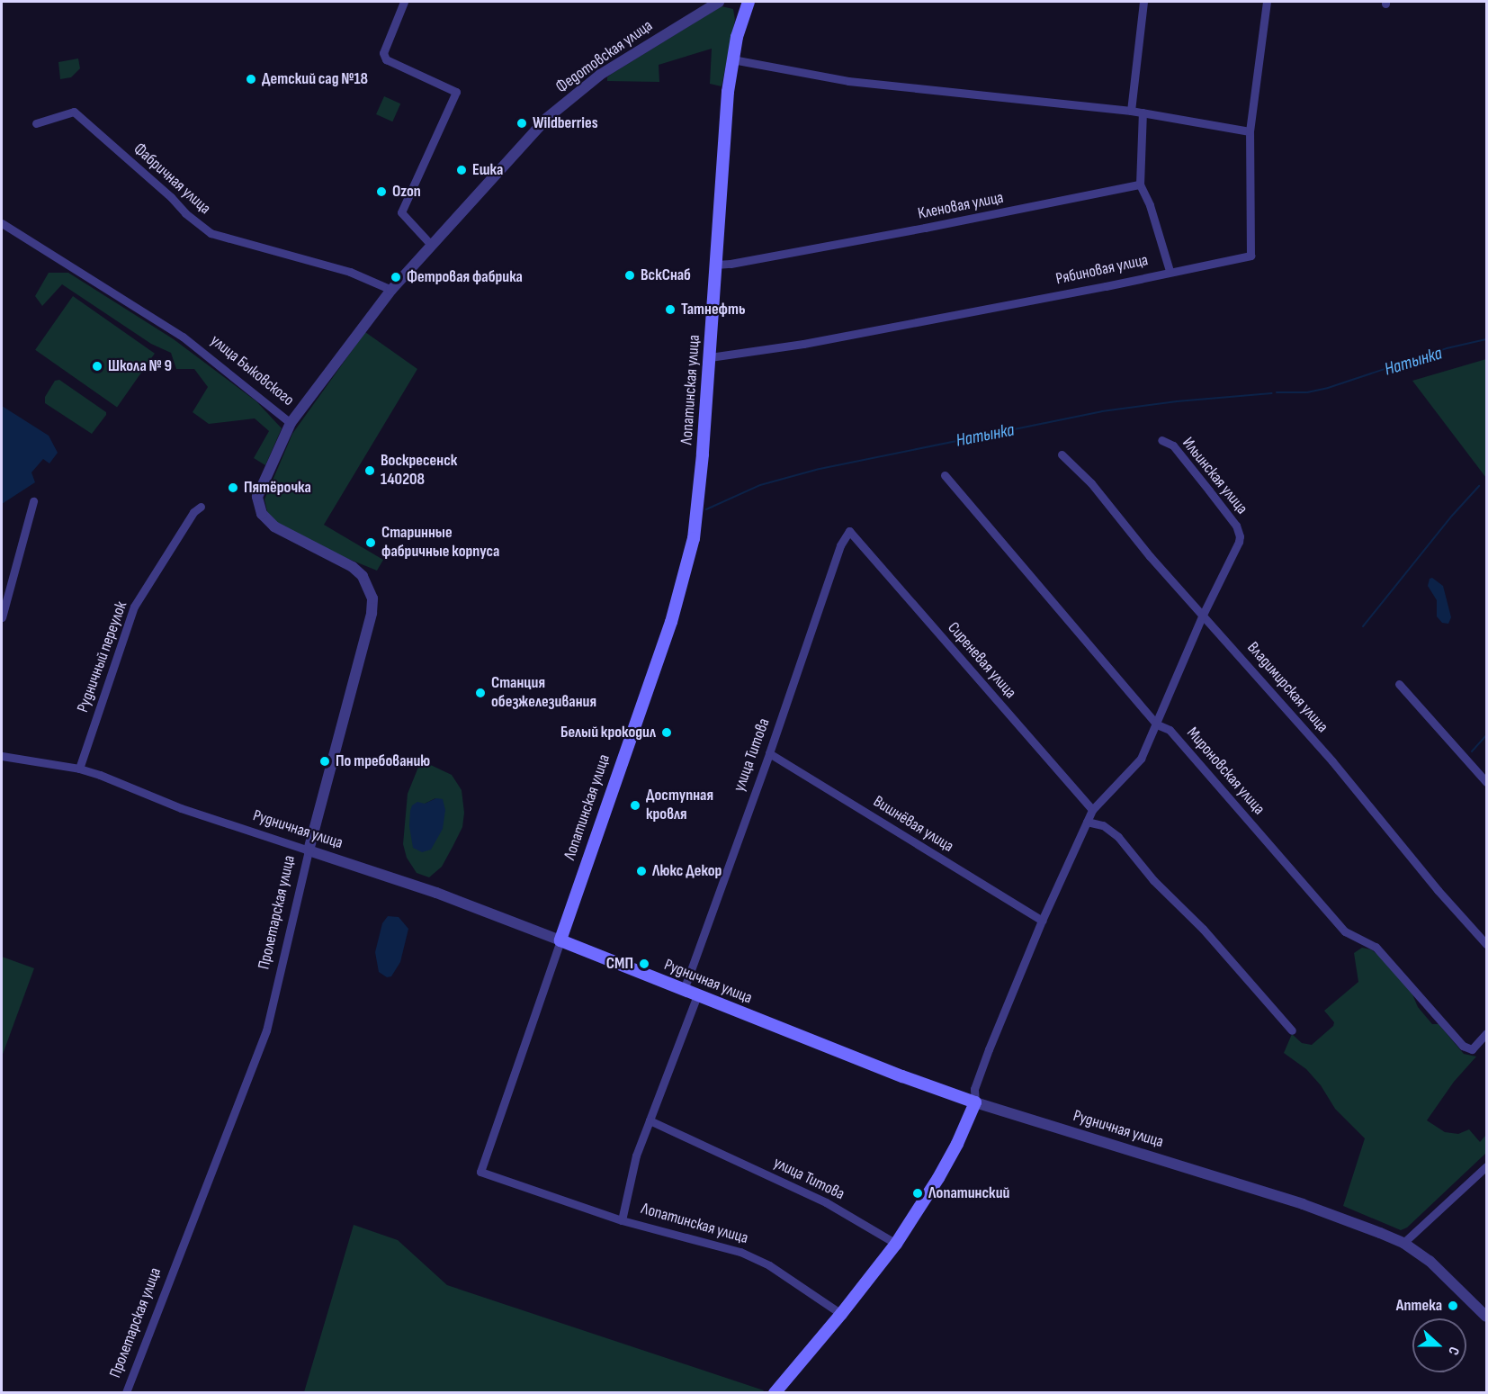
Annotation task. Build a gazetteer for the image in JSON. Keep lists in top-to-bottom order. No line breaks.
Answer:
{"streets":{"main road":["Лопатинская улица","Рудничная улица"],"street":["Федотовская улица","Фабричная улица","Кленовая улица","Рябиновая улица","улица Быковского","Ильинская улица","Рудничный переулок","Сиреневая улица","Владимирская улица","улица Титова","Мироновская улица","Вишнёвая улица","Пролетарская улица"]},"crossings":[["Федотовская улица","улица Быковского"],["Фабричная улица","улица Быковского"],["Кленовая улица","Лопатинская улица"],["Рябиновая улица","Лопатинская улица"],["улица Быковского","Пролетарская улица"],["Лопатинская улица","Рудничная улица"],["Ильинская улица","Владимирская улица"],["Рудничный переулок","Рудничная улица"],["Сиреневая улица","улица Титова"],["улица Титова","Вишнёвая улица"],["улица Титова","Рудничная улица"],["Рудничная улица","Пролетарская улица"]],"water":["Натынка"],"places":["Детский сад №18","Wildberries","Ешка","Ozon","ВскСнаб","Фетровая фабрика","Татнефть","Школа № 9","Воскресенск 140208","Пятёрочка","Старинные фабричные корпуса","Станция обезжелезивания","Белый крокодил","По требованию","Доступная кровля","Люкс Декор","СМП","Лопатинский","Аптека"],"north":"right"}
